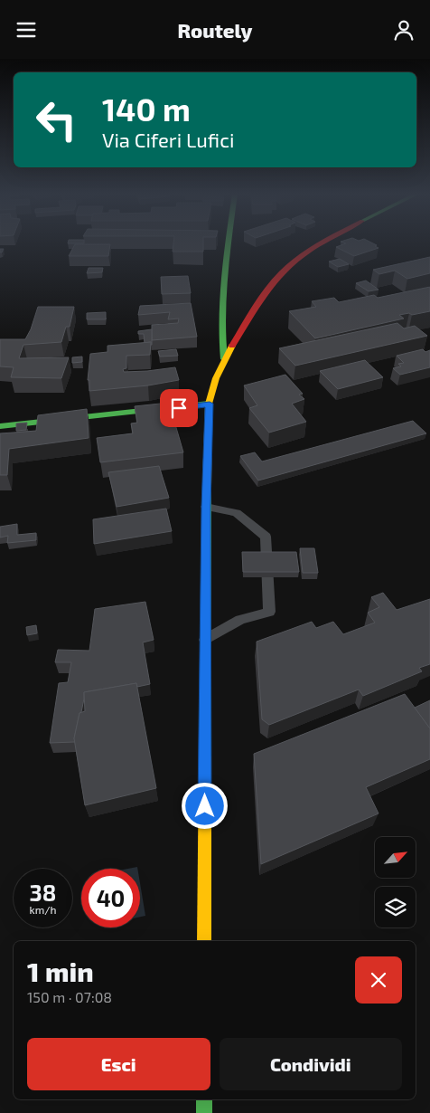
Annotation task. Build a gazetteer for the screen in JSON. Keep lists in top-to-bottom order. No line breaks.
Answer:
{"north":"top right","page":{"header":"Routely","turn":["140 m","Via Ciferi Lufici"],"speed":"38 km/h","limit":"40","heading":["1 min","150 m · 07:08"],"buttons":["Esci","Condividi"]}}
